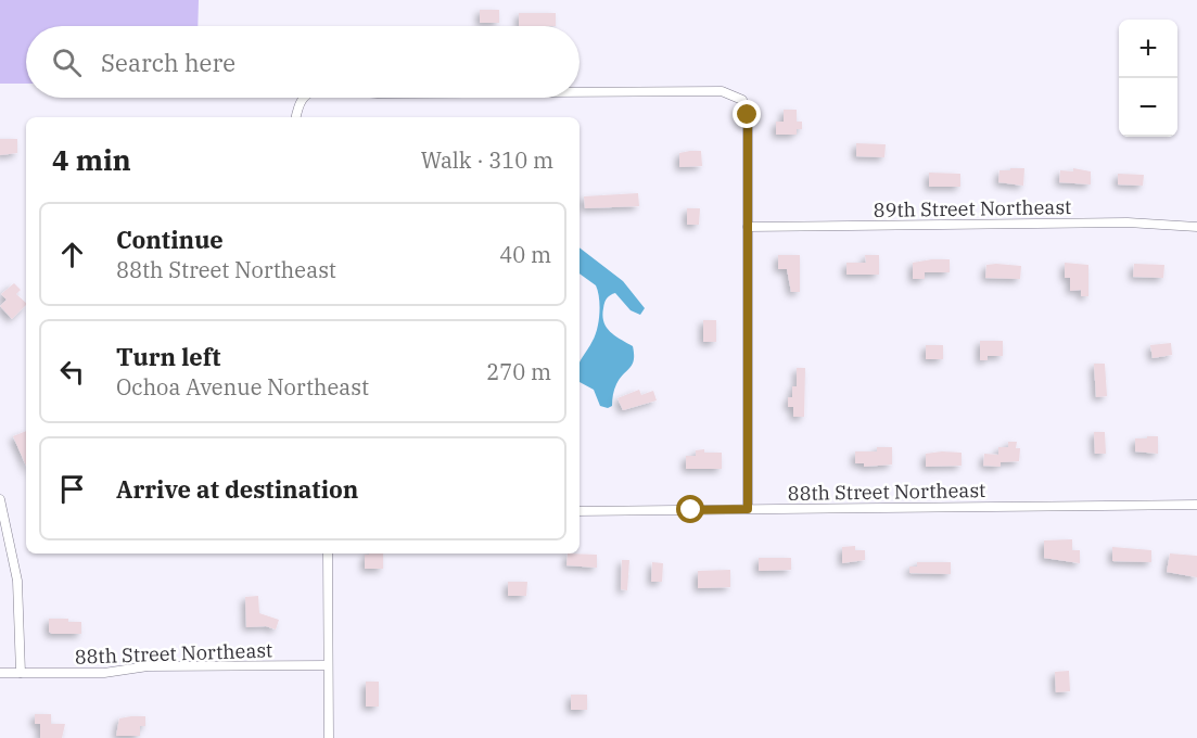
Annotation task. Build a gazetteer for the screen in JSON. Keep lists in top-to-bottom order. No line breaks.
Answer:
{"streets":{"street":["89th Street Northeast","88th Street Northeast"]},"page":{"map_buttons":["+","−"],"search":"Search here","heading":["4 min","Walk · 310 m"],"list":[["Continue","88th Street Northeast","40 m"],["Turn left","Ochoa Avenue Northeast","270 m"],"Arrive at destination"]}}
